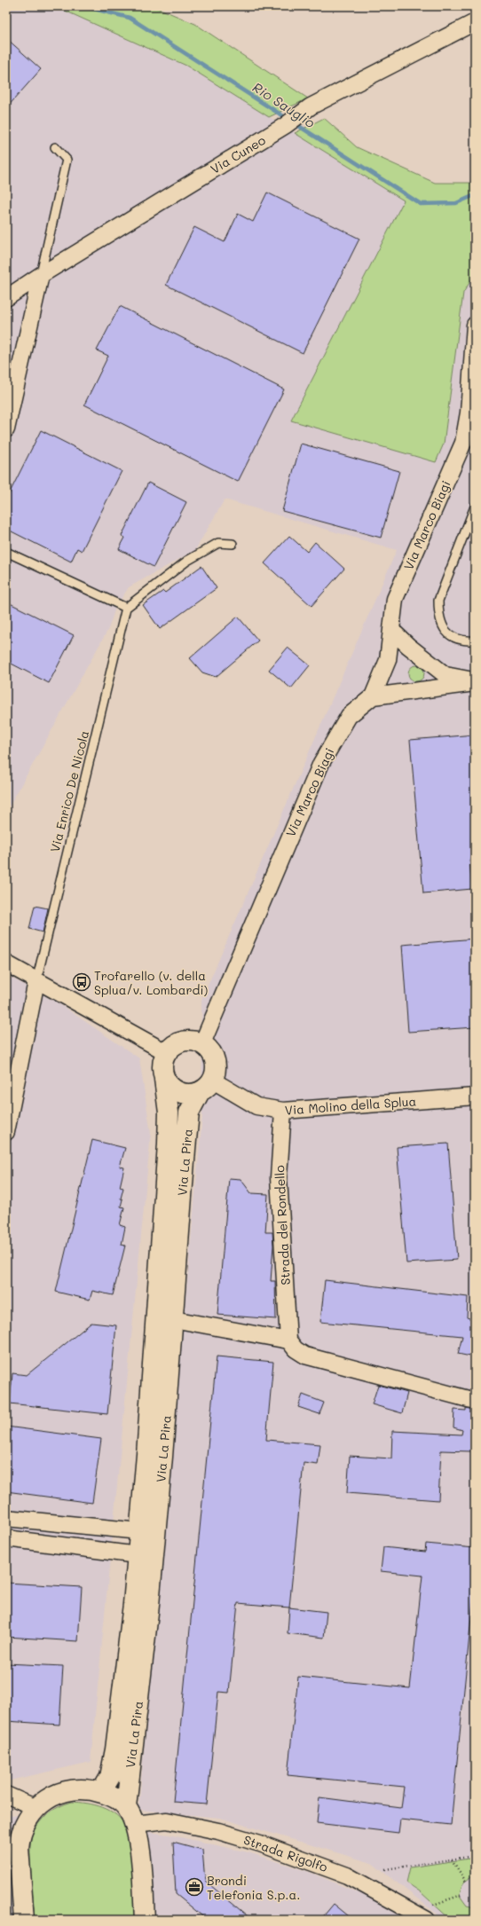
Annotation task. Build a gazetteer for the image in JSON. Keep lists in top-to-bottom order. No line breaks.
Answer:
{"streets":{"street":["Via Cuneo","Via Marco Biagi","Via Molino della Splua","Via La Pira","Strada del Rondello","Strada Rigolfo"],"lane":["Via Enrico De Nicola"]},"crossings":[["Via Marco Biagi","Via Molino della Splua"],["Via Marco Biagi","Via La Pira"],["Via Molino della Splua","Via La Pira"],["Via Molino della Splua","Strada del Rondello"]],"water":["Rio Sauglio"],"places":{"bus stop":["Trofarello (v. della Splua/v. Lombardi)"],"office":["Brondi Telefonia S.p.a."]}}
